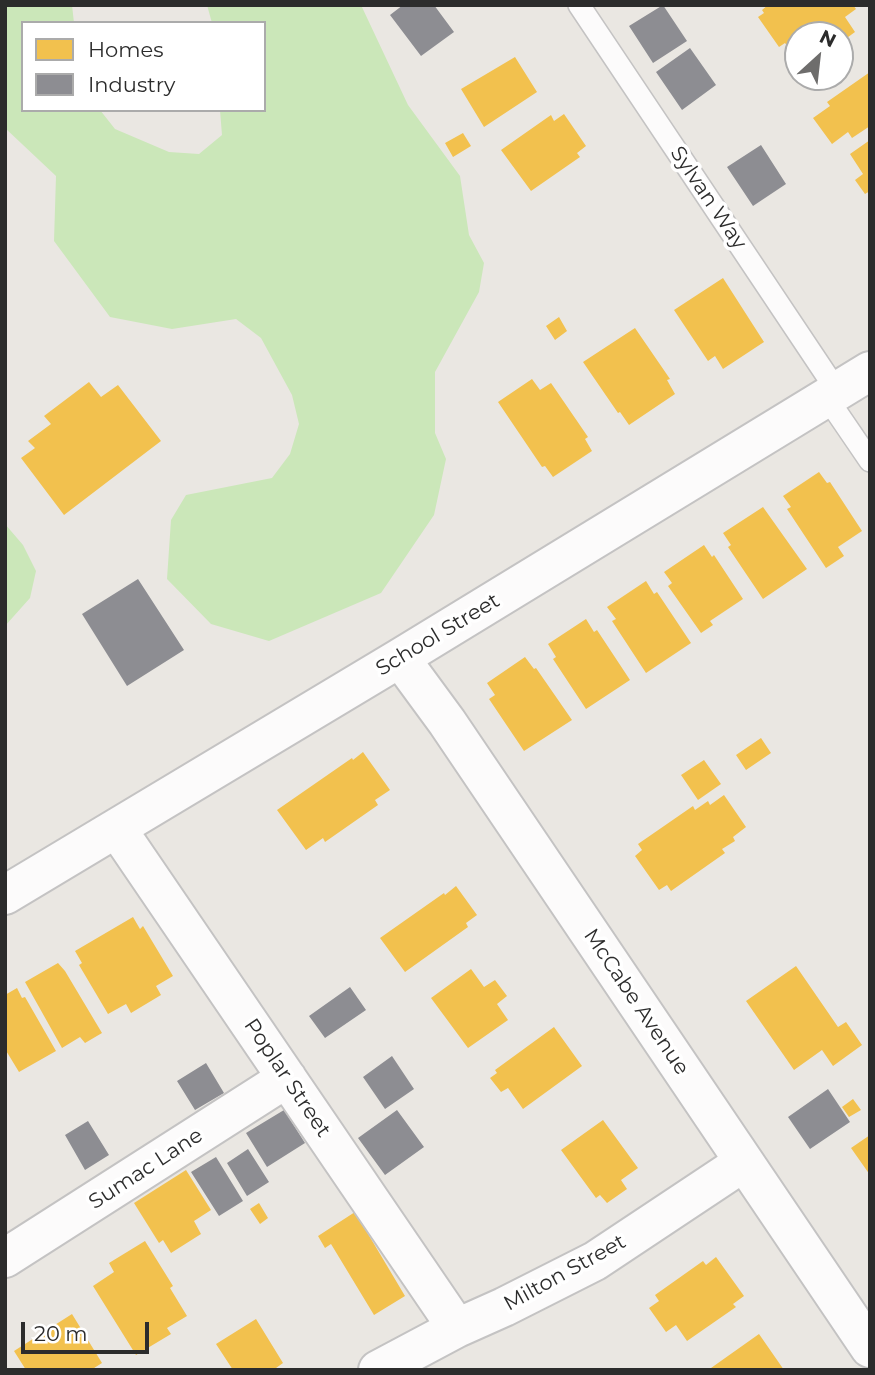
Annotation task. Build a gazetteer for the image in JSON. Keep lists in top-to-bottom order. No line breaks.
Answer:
{"streets":{"street":["School Street","McCabe Avenue","Poplar Street","Sumac Lane","Milton Street"],"lane":["Sylvan Way"]},"crossings":[["Sylvan Way","School Street"],["School Street","McCabe Avenue"],["School Street","Poplar Street"],["McCabe Avenue","Milton Street"],["Poplar Street","Sumac Lane"],["Poplar Street","Milton Street"]],"legend":["Homes","Industry"],"scale_bar":"20 m","north":"top right"}
